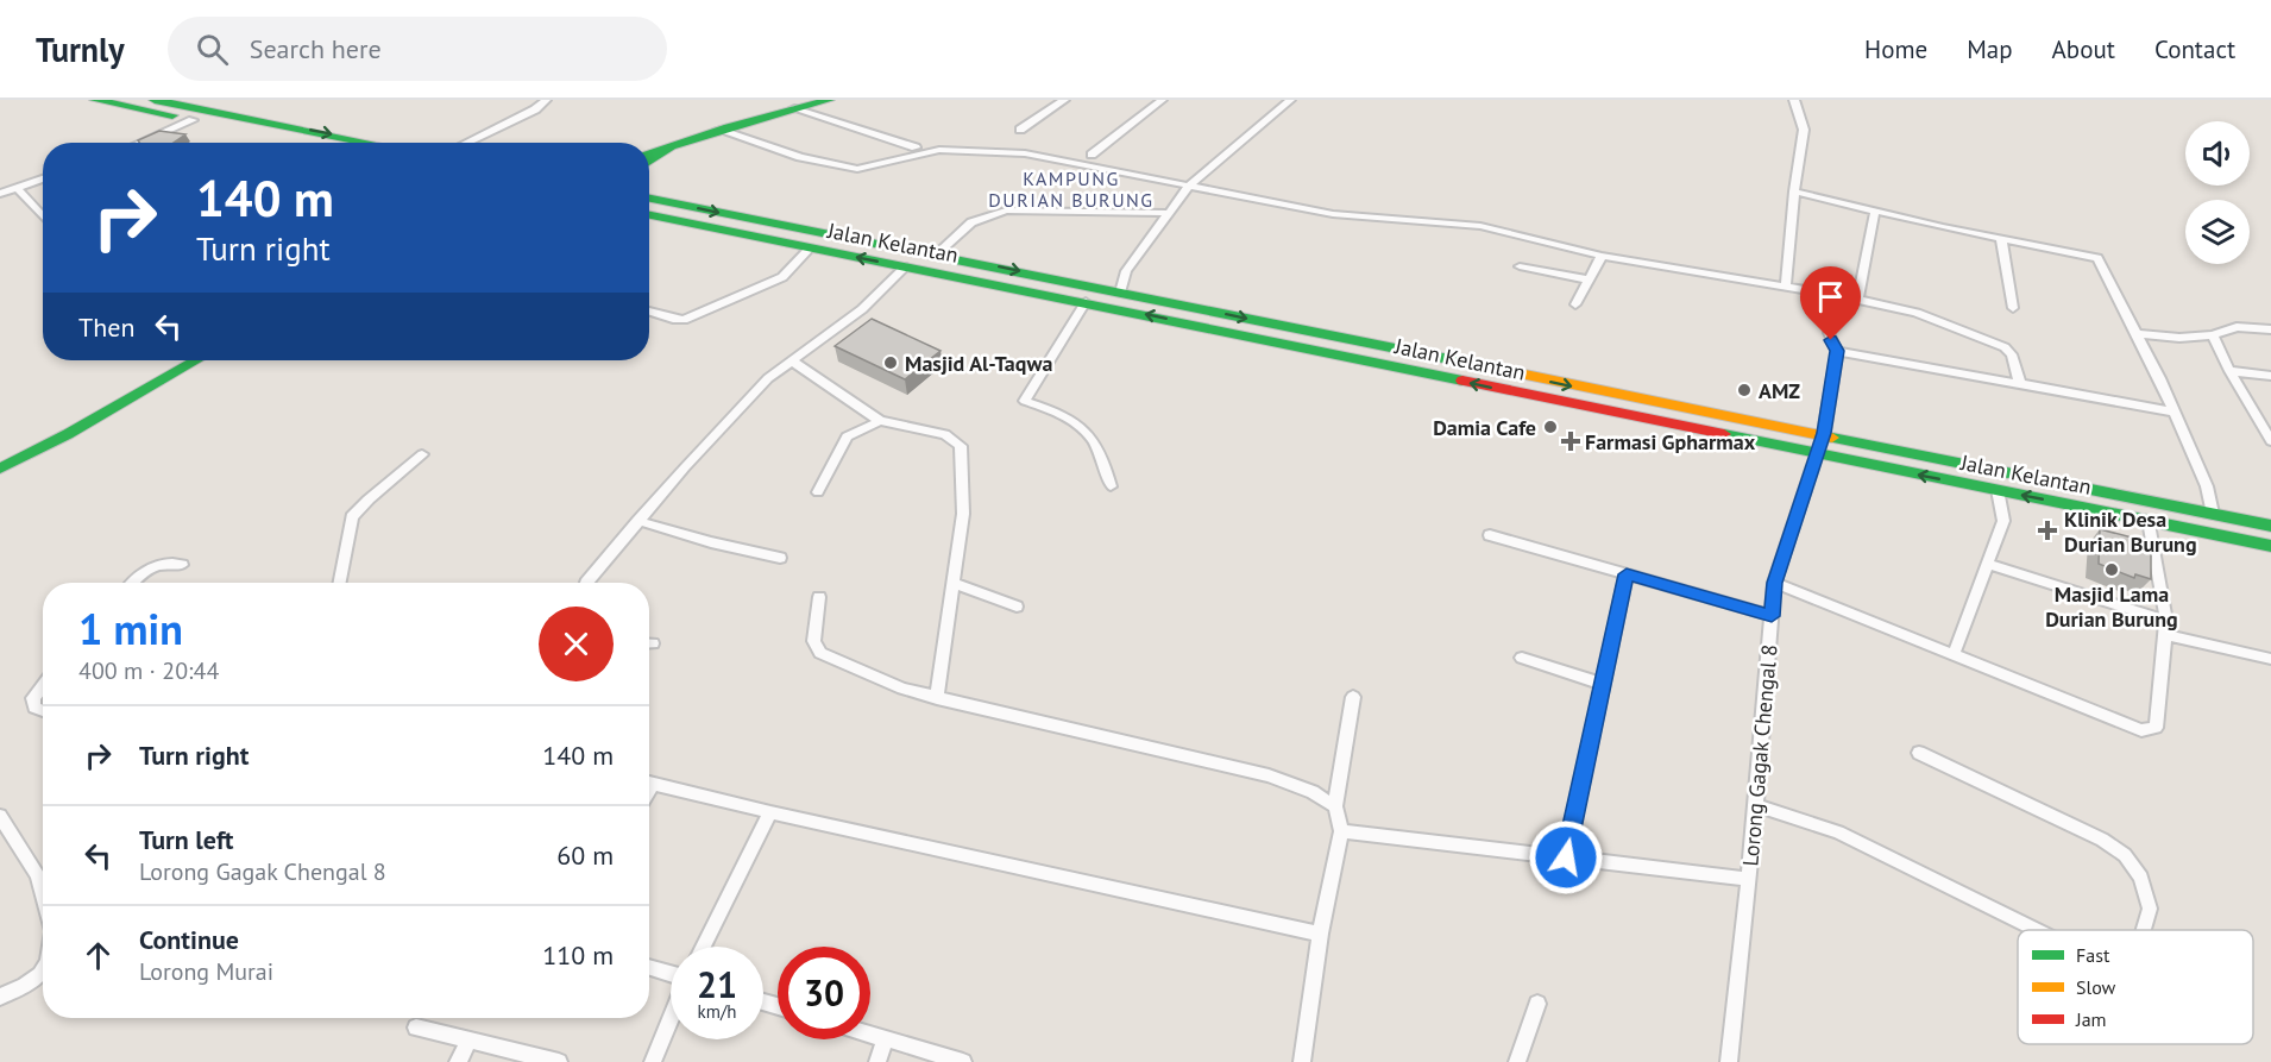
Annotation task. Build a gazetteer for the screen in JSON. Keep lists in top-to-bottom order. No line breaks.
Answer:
{"streets":{"main road":["Jalan Kelantan"],"street":["Lorong Gagak Chengal 8"]},"crossings":[["Jalan Kelantan","Lorong Gagak Chengal 8"]],"districts":["KAMPUNG DURIAN BURUNG"],"places":{"other":["Masjid Al-Taqwa","AMZ","Damia Cafe","Masjid Lama Durian Burung"],"health":["Farmasi Gpharmax","Klinik Desa Durian Burung"]},"legend":["Fast","Slow","Jam"],"page":{"header":"Turnly","search":"Search here","nav":["Home","Map","About","Contact"],"turn":["140 m","Turn right"],"then":"Then","heading":["1 min","400 m · 20:44"],"list":[{"name":"Turn right","value":"140 m"},{"name":"Turn left","note":"Lorong Gagak Chengal 8","value":"60 m"},{"name":"Continue","note":"Lorong Murai","value":"110 m"}],"speed":"21 km/h","limit":"30"}}
